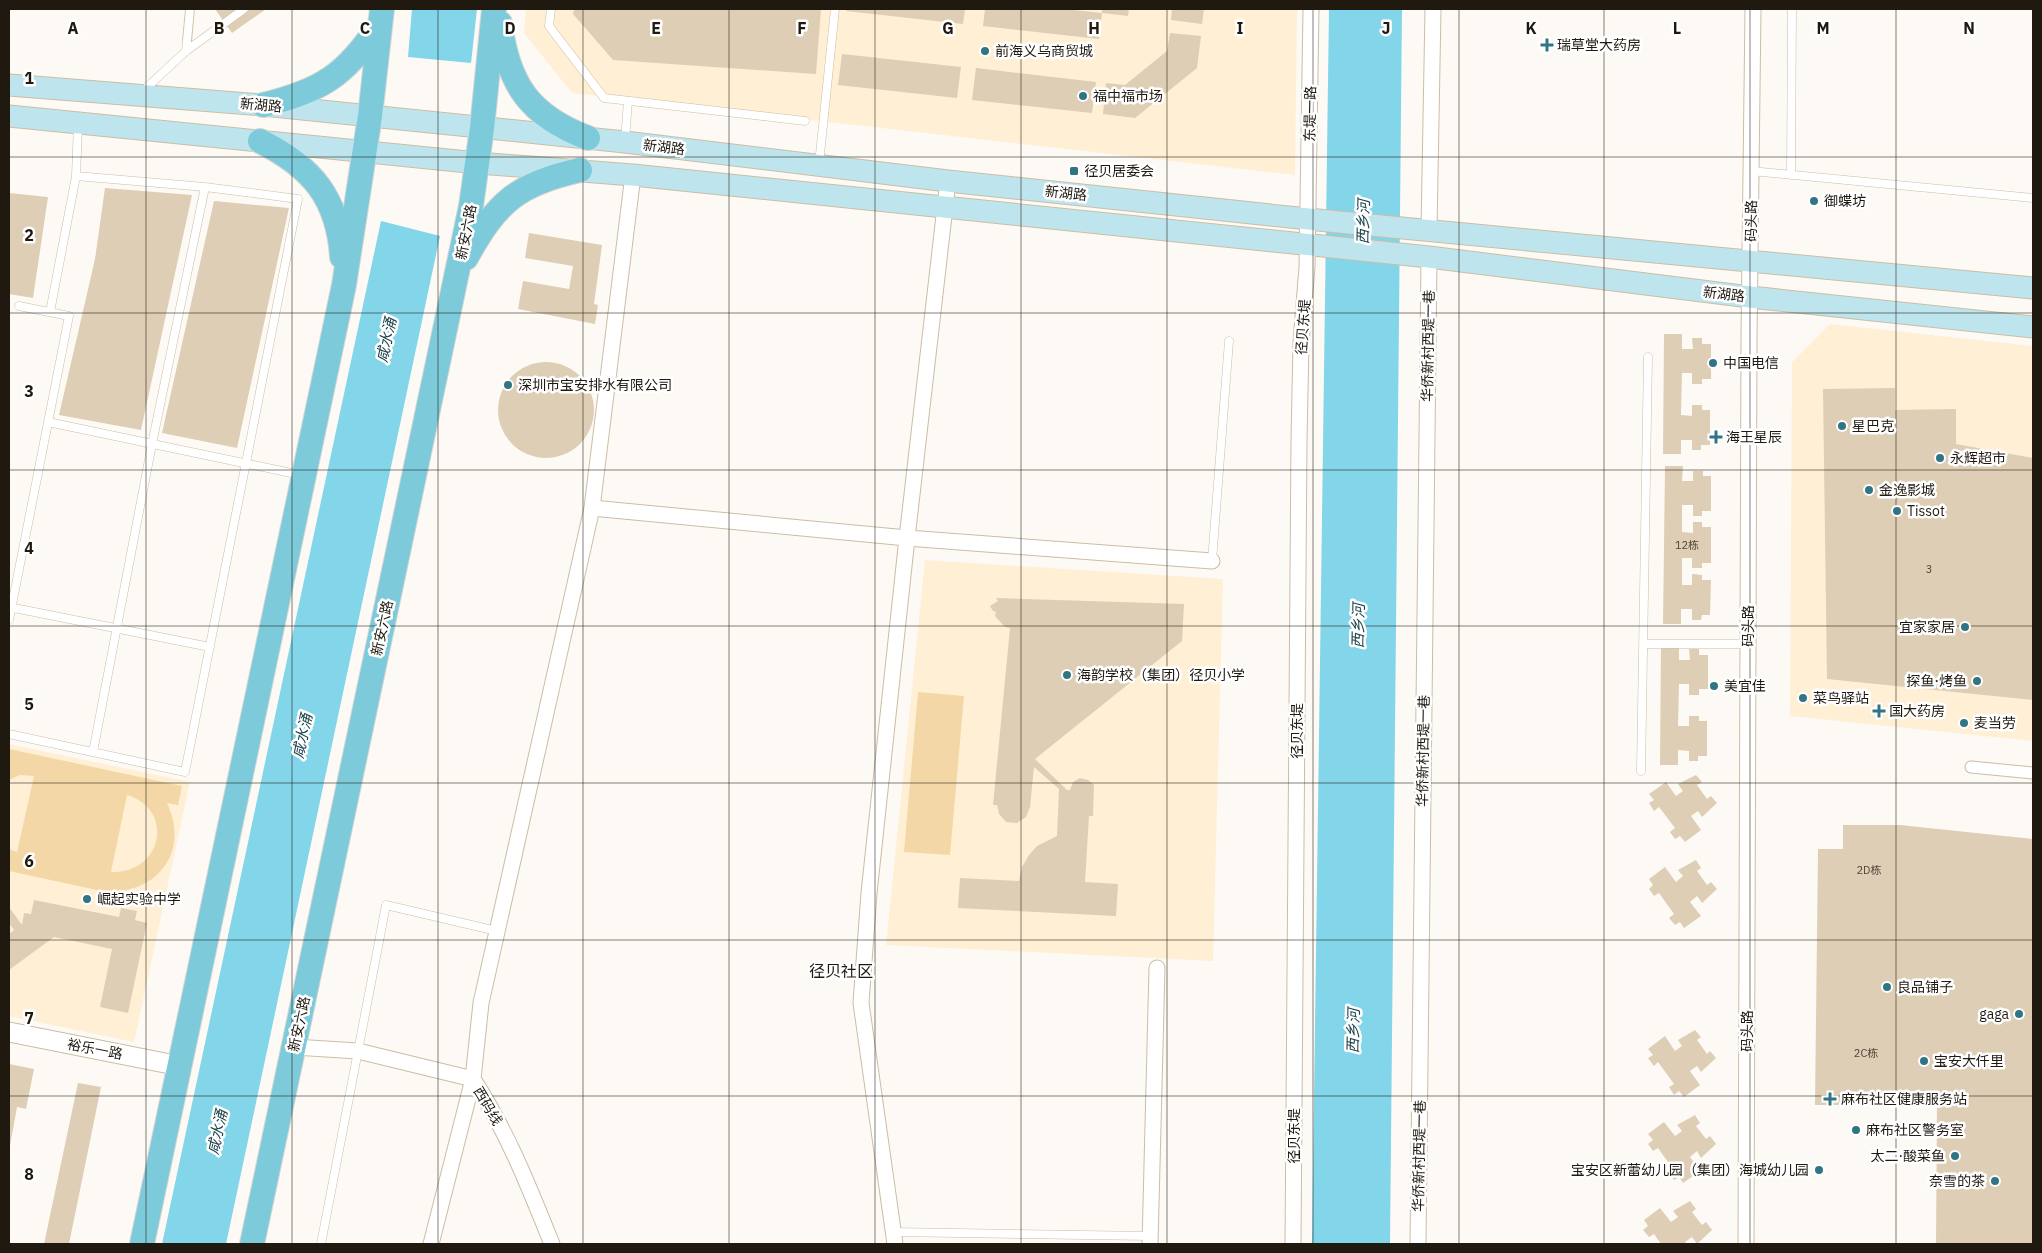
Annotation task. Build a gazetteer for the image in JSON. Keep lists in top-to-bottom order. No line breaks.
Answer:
{"streets":{"main road":["新湖路","新安六路"],"street":["东堤一路","码头路","径贝东堤","华侨新村西堤一巷","裕乐一路","西码线"]},"crossings":[["新湖路","东堤一路"],["新湖路","码头路"],["新湖路","新安六路"],["新湖路","径贝东堤"],["新湖路","华侨新村西堤一巷"],["东堤一路","径贝东堤"],["新安六路","西码线"]],"districts":["径贝社区"],"water":["西乡河","咸水涌"],"places":{"health":["瑞草堂大药房","海王星辰","国大药房","麻布社区健康服务站"],"other":["前海义乌商贸城","福中福市场","御蝶坊","中国电信","深圳市宝安排水有限公司","星巴克","永辉超市","金逸影城","Tissot","宜家家居","海韵学校（集团）径贝小学","探鱼·烤鱼","美宜佳","菜鸟驿站","麦当劳","崛起实验中学","良品铺子","gaga","宝安大仟里","麻布社区警务室","太二·酸菜鱼","宝安区新蕾幼儿园（集团）海城幼儿园","奈雪的茶"],"transit":["径贝居委会"]},"house_numbers":["12栋","3","2D栋","2C栋"],"grid":{"columns":["A","B","C","D","E","F","G","H","I","J","K","L","M","N"],"rows":["1","2","3","4","5","6","7","8"]}}
